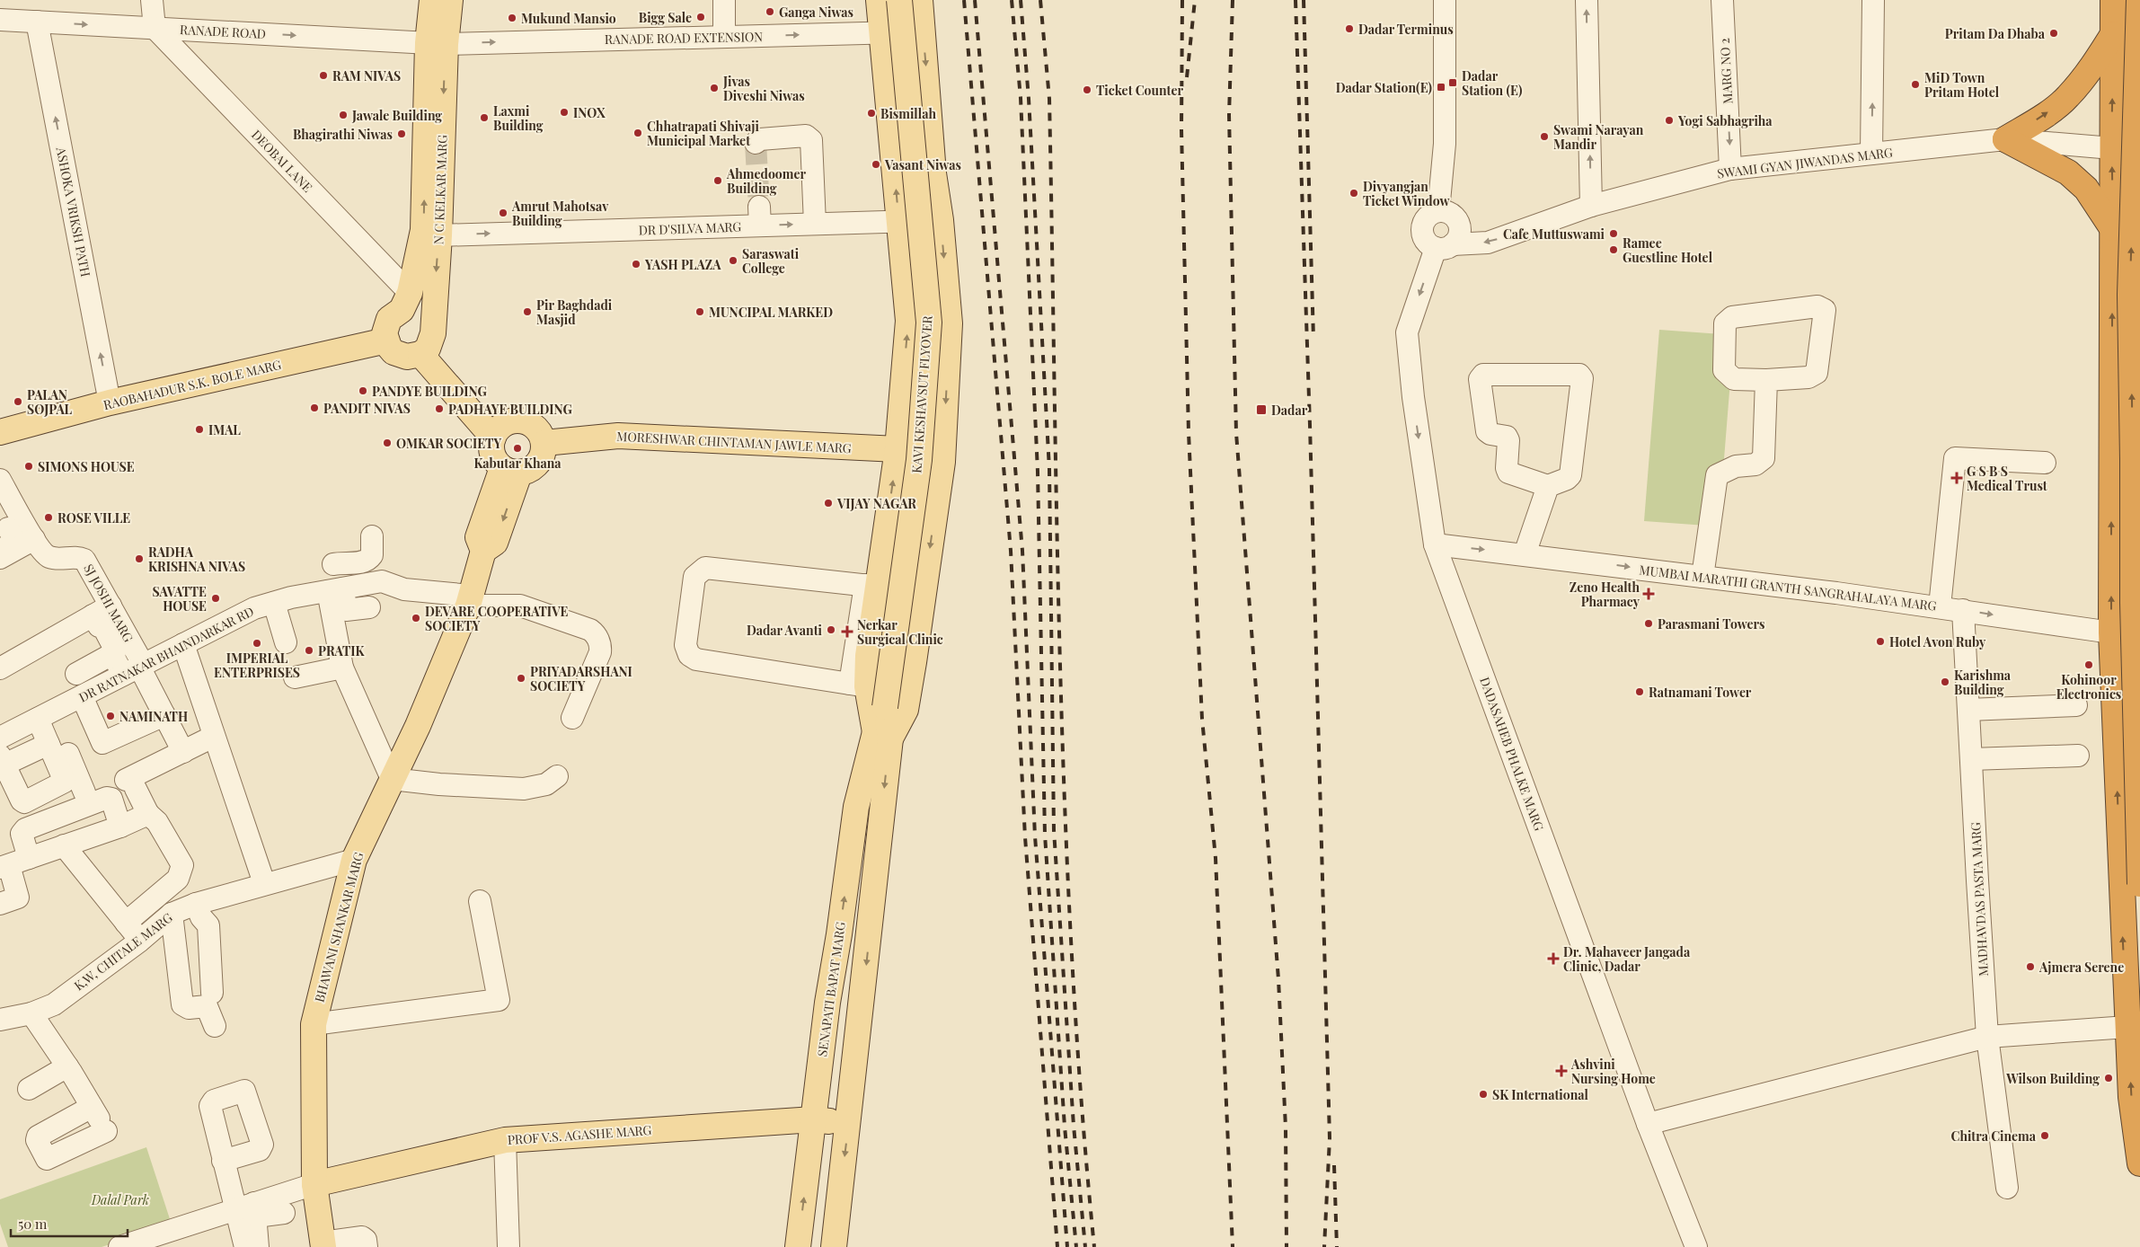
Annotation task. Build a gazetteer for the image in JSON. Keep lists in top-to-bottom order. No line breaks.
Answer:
{"streets":{"main road":["N C KELKAR MARG","RAOBAHADUR S.K. BOLE MARG","KAVI KESHAVSUT FLYOVER","MORESHWAR CHINTAMAN JAWLE MARG","BHAWANI SHANKAR MARG","SENAPATI BAPAT MARG","PROF V.S. AGASHE MARG"],"street":["RANADE ROAD","RANADE ROAD EXTENSION","MARG NO 2","DEOBAI LANE","SWAMI GYAN JIWANDAS MARG","ASHOKA VRIKSH PATH","DR D'SILVA MARG","MUMBAI MARATHI GRANTH SANGRAHALAYA MARG","SJ JOSHI MARG","DR RATNAKAR BHAINDARKAR RD","DADASAHEB PHALKE MARG","MADHAVDAS PASTA MARG","K,W, CHITALE MARG"]},"crossings":[["RANADE ROAD","RANADE ROAD EXTENSION"],["RANADE ROAD","DEOBAI LANE"],["RANADE ROAD","N C KELKAR MARG"],["RANADE ROAD","ASHOKA VRIKSH PATH"],["RANADE ROAD EXTENSION","N C KELKAR MARG"],["MARG NO 2","SWAMI GYAN JIWANDAS MARG"],["DEOBAI LANE","N C KELKAR MARG"],["SWAMI GYAN JIWANDAS MARG","DADASAHEB PHALKE MARG"],["N C KELKAR MARG","DR D'SILVA MARG"],["ASHOKA VRIKSH PATH","RAOBAHADUR S.K. BOLE MARG"],["KAVI KESHAVSUT FLYOVER","SENAPATI BAPAT MARG"],["MORESHWAR CHINTAMAN JAWLE MARG","BHAWANI SHANKAR MARG"],["MUMBAI MARATHI GRANTH SANGRAHALAYA MARG","DADASAHEB PHALKE MARG"],["MUMBAI MARATHI GRANTH SANGRAHALAYA MARG","MADHAVDAS PASTA MARG"],["SJ JOSHI MARG","DR RATNAKAR BHAINDARKAR RD"],["BHAWANI SHANKAR MARG","K,W, CHITALE MARG"],["BHAWANI SHANKAR MARG","PROF V.S. AGASHE MARG"],["SENAPATI BAPAT MARG","PROF V.S. AGASHE MARG"]],"one_way":["RANADE ROAD","RANADE ROAD EXTENSION","ASHOKA VRIKSH PATH","DR D'SILVA MARG"],"parks":["Dalal Park"],"places":{"other":["Ganga Niwas","Bigg Sale","Mukund Mansio","Dadar Terminus","Pritam Da Dhaba","RAM NIVAS","MiD Town Pritam Hotel","Jivas Diveshi Niwas","Ticket Counter","INOX","Bismillah","Jawale Building","Laxmi Building","Yogi Sabhagriha","Chhatrapati Shivaji Municipal Market","Bhagirathi Niwas","Swami Narayan Mandir","Vasant Niwas","Ahmedoomer Building","Divyangjan Ticket Window","Amrut Mahotsav Building","Cafe Muttuswami","Ramee Guestline Hotel","Saraswati College","YASH PLAZA","Pir Baghdadi Masjid","MUNCIPAL MARKED","PANDYE BUILDING","PALAN SOJPAL","PANDIT NIVAS","PADHAYE BUILDING","IMAL","OMKAR SOCIETY","Kabutar Khana","SIMONS HOUSE","VIJAY NAGAR","ROSE VILLE","RADHA KRISHNA NIVAS","SAVATTE HOUSE","DEVARE COOPERATIVE SOCIETY","Parasmani Towers","Dadar Avanti","Hotel Avon Ruby","IMPERIAL ENTERPRISES","PRATIK","Kohinoor Electronics","PRIYADARSHANI SOCIETY","Karishma Building","Ratnamani Tower","NAMINATH","Ajmera Serene","Wilson Building","SK International","Chitra Cinema"],"transit":["Dadar Station (E)","Dadar Station(E)","Dadar"],"health":["G S B S Medical Trust","Zeno Health Pharmacy","Nerkar Surgical Clinic","Dr. Mahaveer Jangada Clinic, Dadar","Ashvini Nursing Home"]},"scale_bar":"50 m"}
